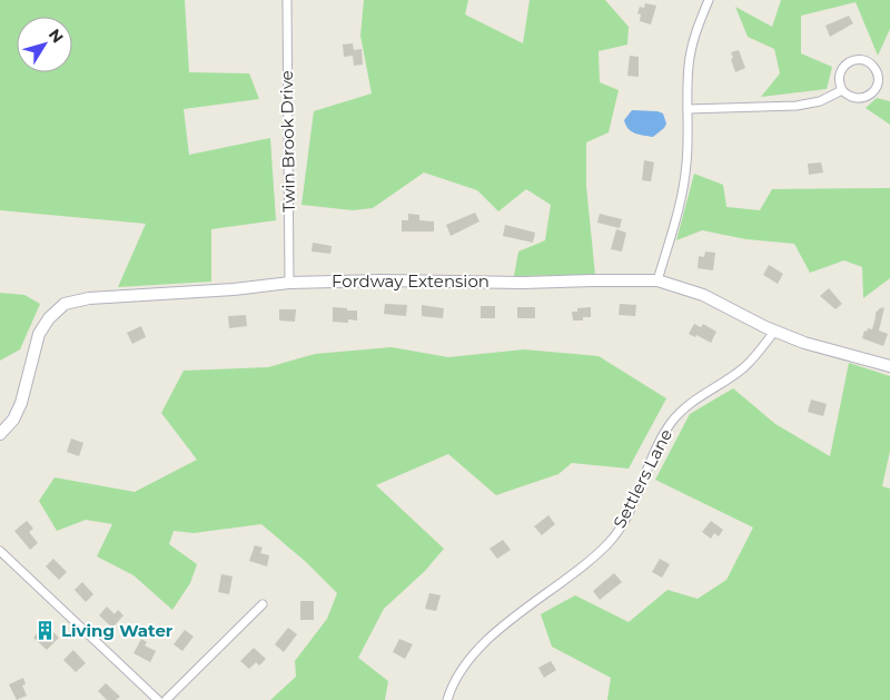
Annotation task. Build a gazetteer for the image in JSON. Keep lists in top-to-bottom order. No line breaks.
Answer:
{"streets":{"street":["Twin Brook Drive","Fordway Extension","Settlers Lane"]},"crossings":[["Twin Brook Drive","Fordway Extension"],["Fordway Extension","Settlers Lane"]],"places":{"building":["Living Water"]},"north":"top right"}
